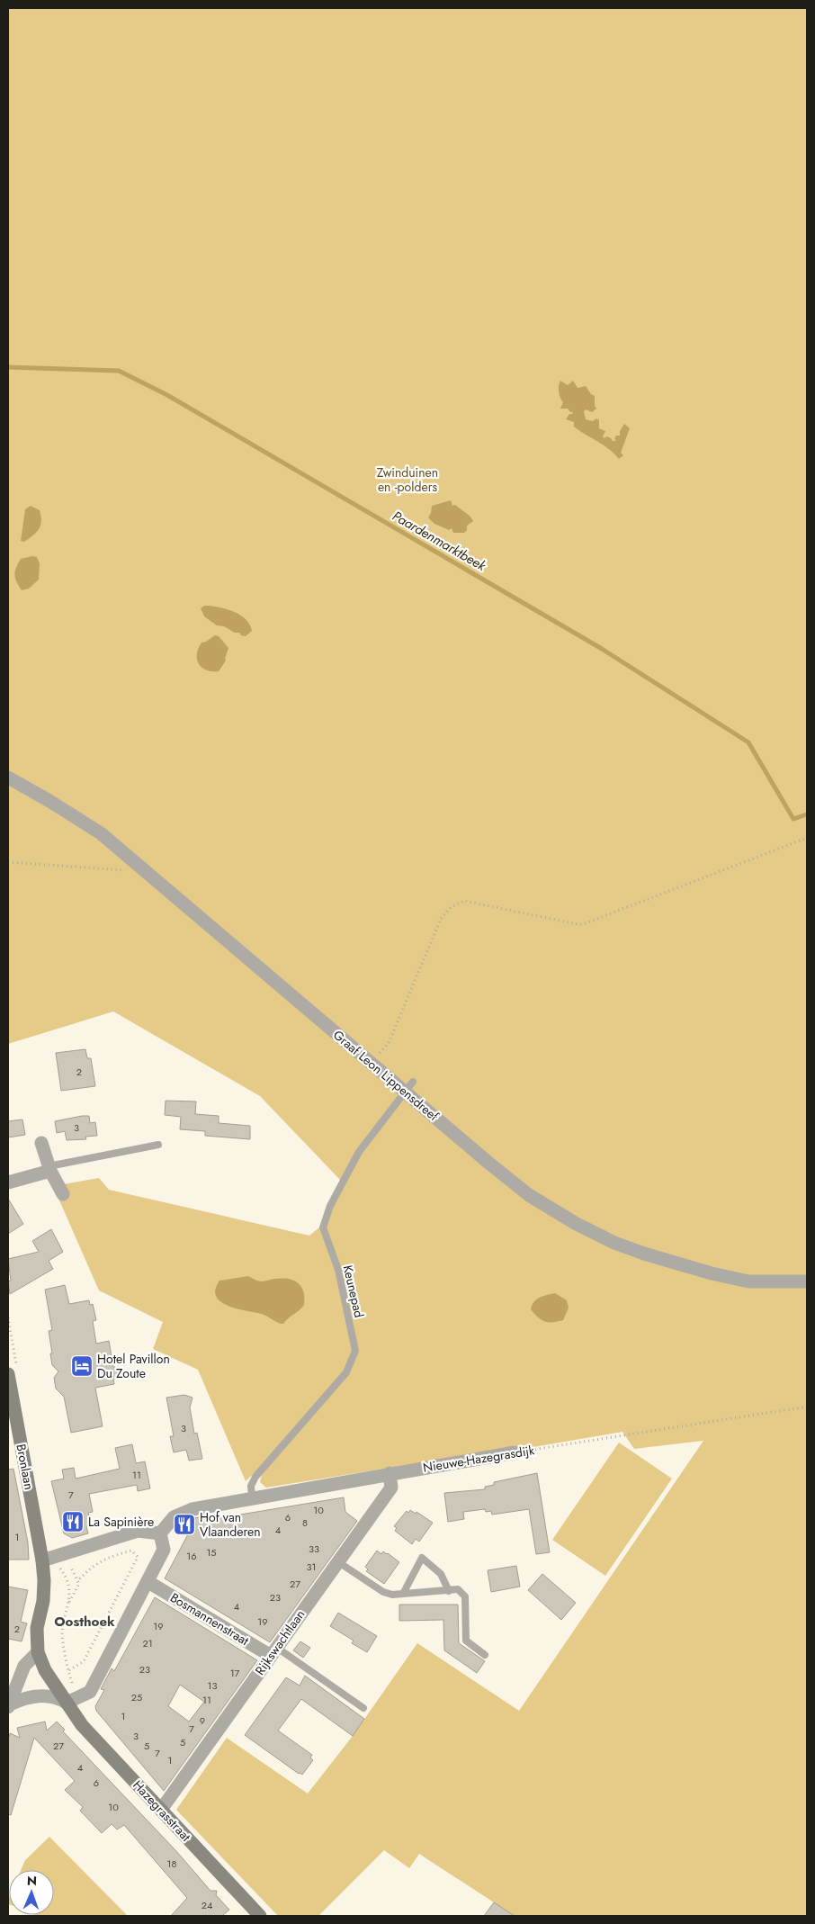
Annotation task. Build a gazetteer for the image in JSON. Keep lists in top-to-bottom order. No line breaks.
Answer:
{"streets":{"street":["Graaf Leon Lippensdreef","Nieuwe-Hazegrasdijk","Bronlaan","Bosmannenstraat","Rijkswachtlaan","Hazegrasstraat"],"lane":["Keunepad"]},"crossings":[["Graaf Leon Lippensdreef","Keunepad"],["Keunepad","Nieuwe-Hazegrasdijk"],["Nieuwe-Hazegrasdijk","Rijkswachtlaan"],["Bronlaan","Hazegrasstraat"],["Bosmannenstraat","Rijkswachtlaan"],["Rijkswachtlaan","Hazegrasstraat"]],"districts":["Oosthoek"],"water":["Paardenmarktbeek"],"parks":["Zwinduinen en -polders"],"places":{"hotel":["Hotel Pavillon Du Zoute"],"restaurant":["La Sapinière","Hof van Vlaanderen"]},"house_numbers":["2","3","3","11","7","10","6","8","4","1","33","15","16","31","27","23","4","19","19","2","21","23","17","13","25","11","1","9","7","3","5","27","5","7","1","4","6","10","18","24"],"north":"top"}
